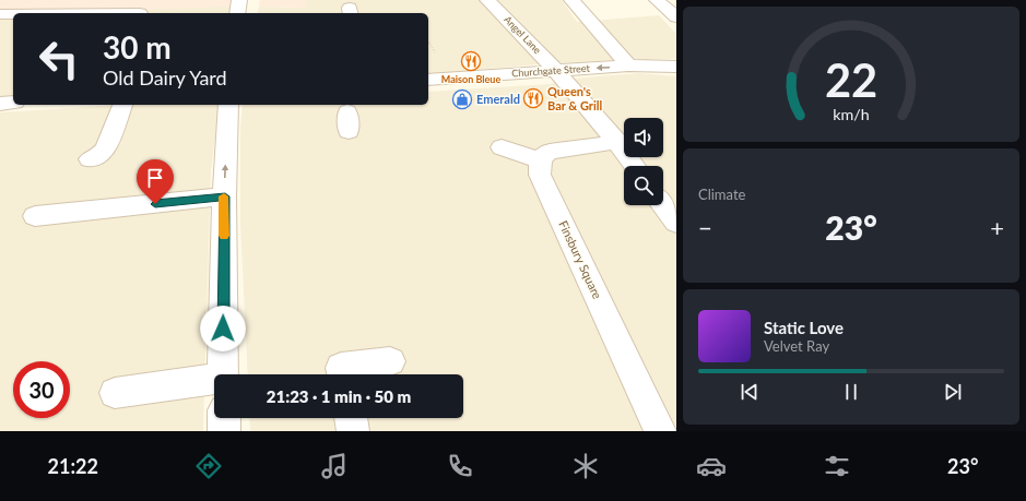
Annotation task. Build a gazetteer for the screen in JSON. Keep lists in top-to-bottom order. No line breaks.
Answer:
{"streets":{"street":["Angel Lane","Churchgate Street","Finsbury Square"]},"crossings":[["Angel Lane","Churchgate Street"]],"places":{"restaurant":["Maison Bleue","Queen's Bar & Grill"],"shop":["Emerald"]},"page":{"turn":["30 m","Old Dairy Yard"],"tile":"Climate","heat":["−","23°","+"],"song":["Static Love","Velvet Ray"],"limit":"30","trip":"21:23 · 1 min · 50 m","tabs":["21:22","23°"],"gauge":["22","km/h"]}}
